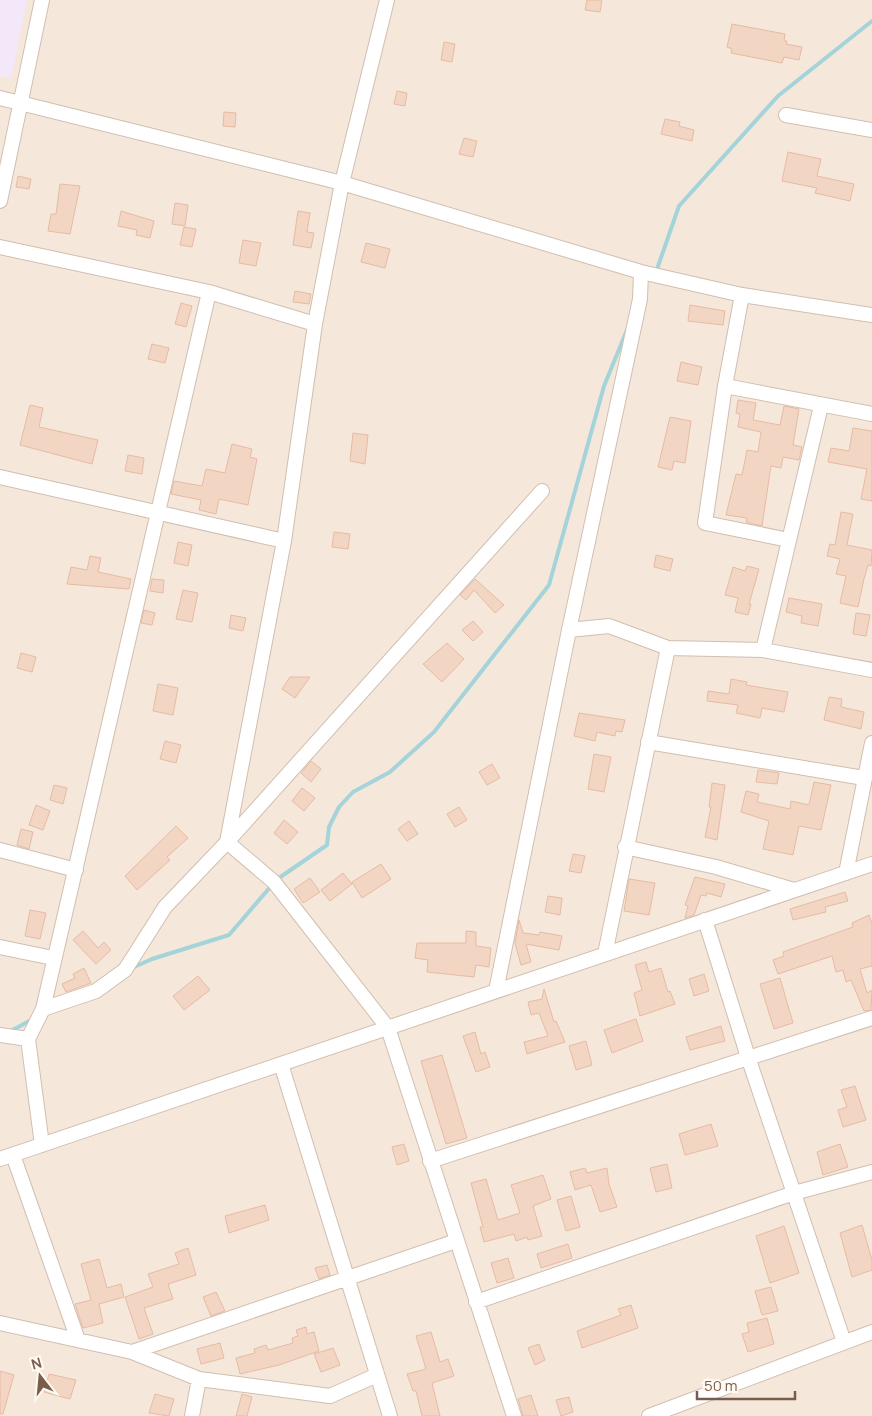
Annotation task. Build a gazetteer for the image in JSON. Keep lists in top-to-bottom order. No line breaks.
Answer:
{"scale_bar":"50 m","north":"top"}
